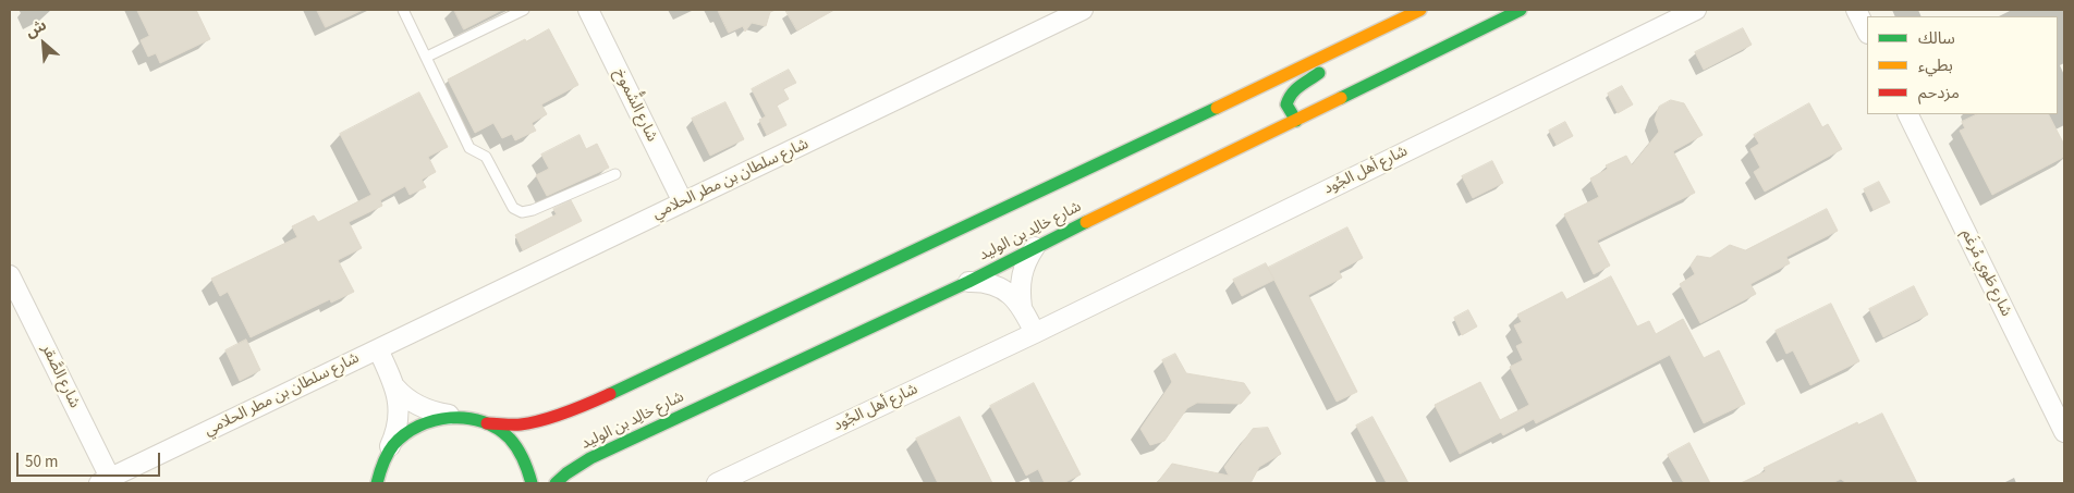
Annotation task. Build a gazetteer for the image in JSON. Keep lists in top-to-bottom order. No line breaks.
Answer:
{"streets":{"street":["شارع الشُّموخ","شارع أهل الجُود","شارع سلطان بن مطر الحلامي","شارع خالِد بن الوليد","شارع طَوي مُرغَم","شارع الصَّقر"]},"crossings":[["شارع الشُّموخ","شارع سلطان بن مطر الحلامي"],["شارع سلطان بن مطر الحلامي","شارع الصَّقر"]],"legend":["سالك","بطيء","مزدحم"],"scale_bar":"50 m","north":"top left"}
